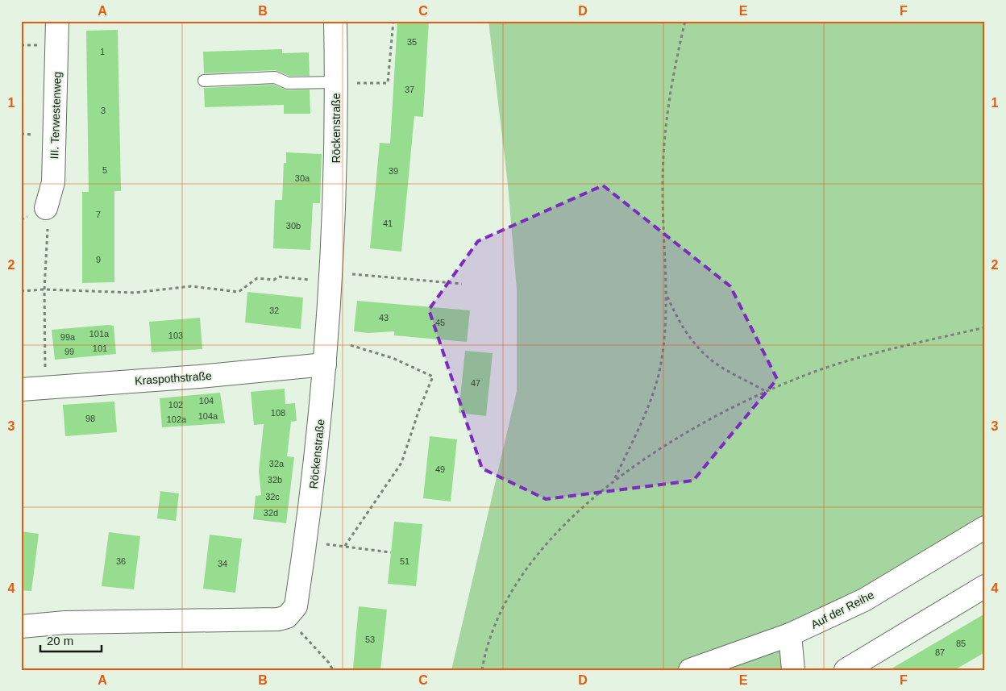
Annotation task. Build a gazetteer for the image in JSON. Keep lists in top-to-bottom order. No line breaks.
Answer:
{"streets":{"street":["III. Terwestenweg","Röckenstraße","Kraspothstraße","Auf der Reihe"]},"crossings":[["Röckenstraße","Kraspothstraße"]],"house_numbers":["35","1","37","3","5","39","30a","7","41","30b","9","32","43","45","101a","103","99a","101","99","47","104","102","108","104a","98","102a","32a","49","32b","32c","32d","36","51","34","53","85","87"],"scale_bar":"20 m","grid":{"columns":["A","B","C","D","E","F"],"rows":["1","2","3","4"]}}
